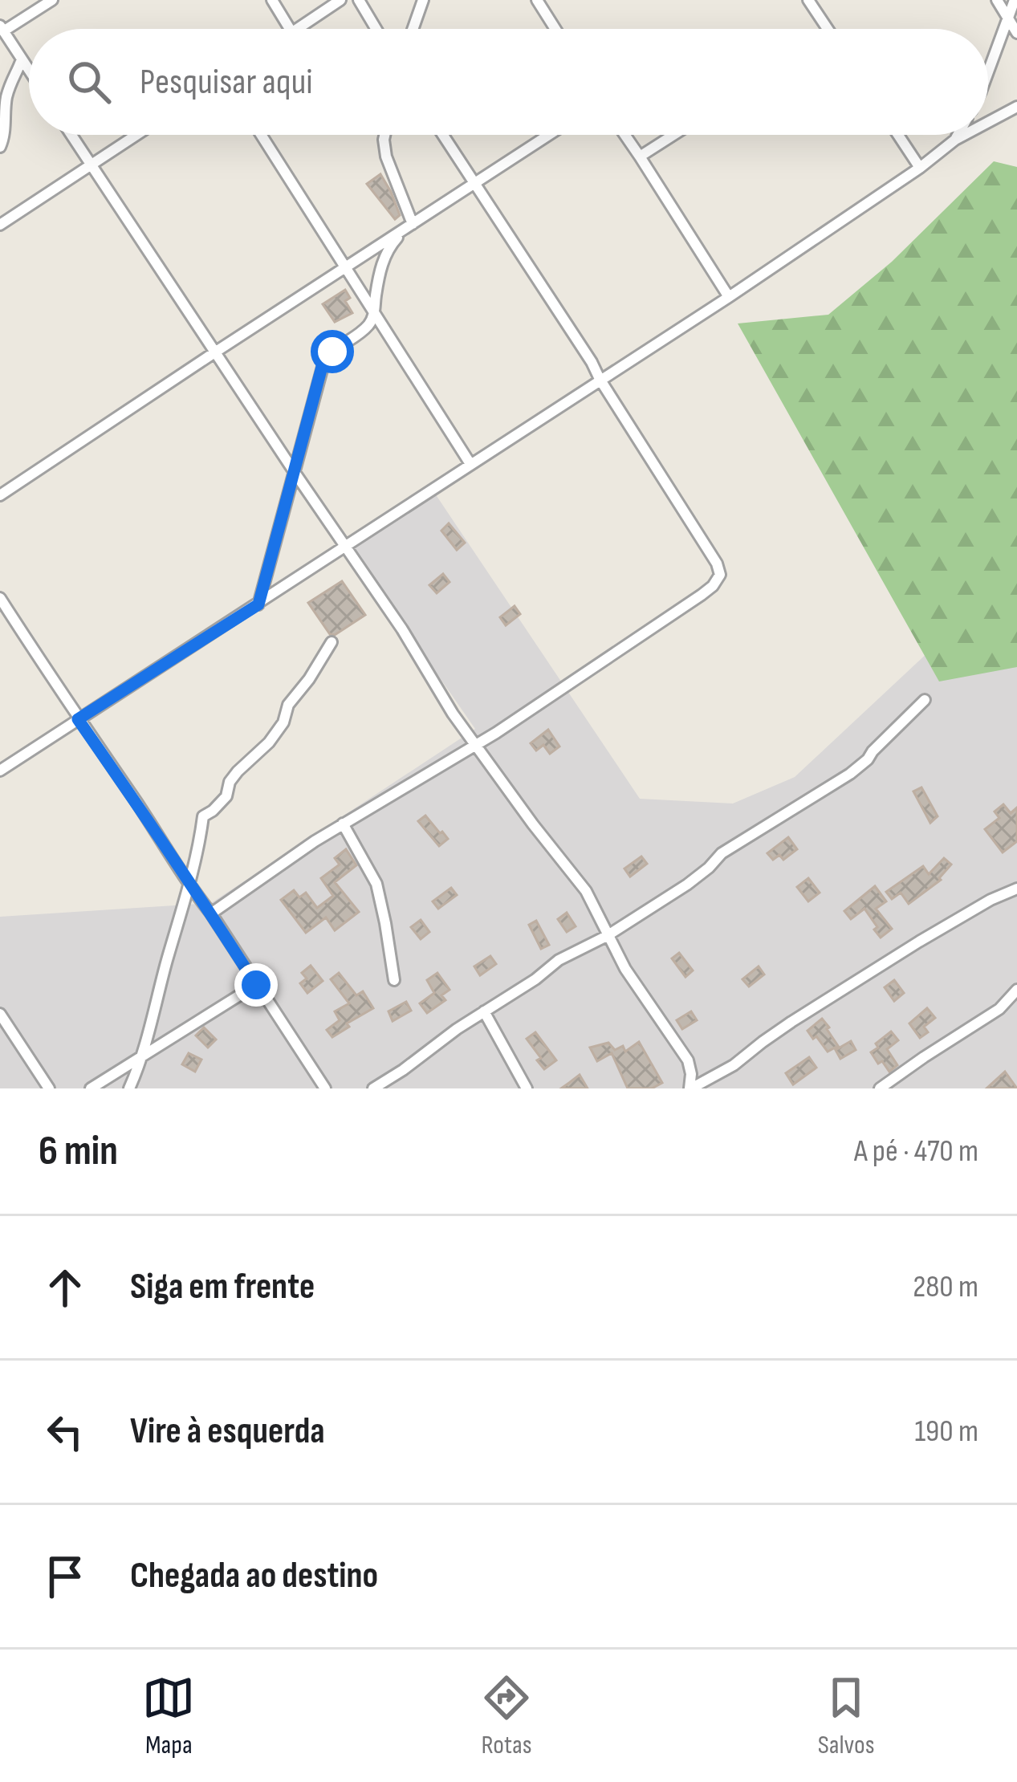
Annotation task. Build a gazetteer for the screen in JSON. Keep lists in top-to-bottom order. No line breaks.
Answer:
{"page":{"search":"Pesquisar aqui","heading":["6 min","A pé · 470 m"],"list":[["Siga em frente","280 m"],["Vire à esquerda","190 m"],"Chegada ao destino"],"nav":["Mapa","Rotas","Salvos"]}}
